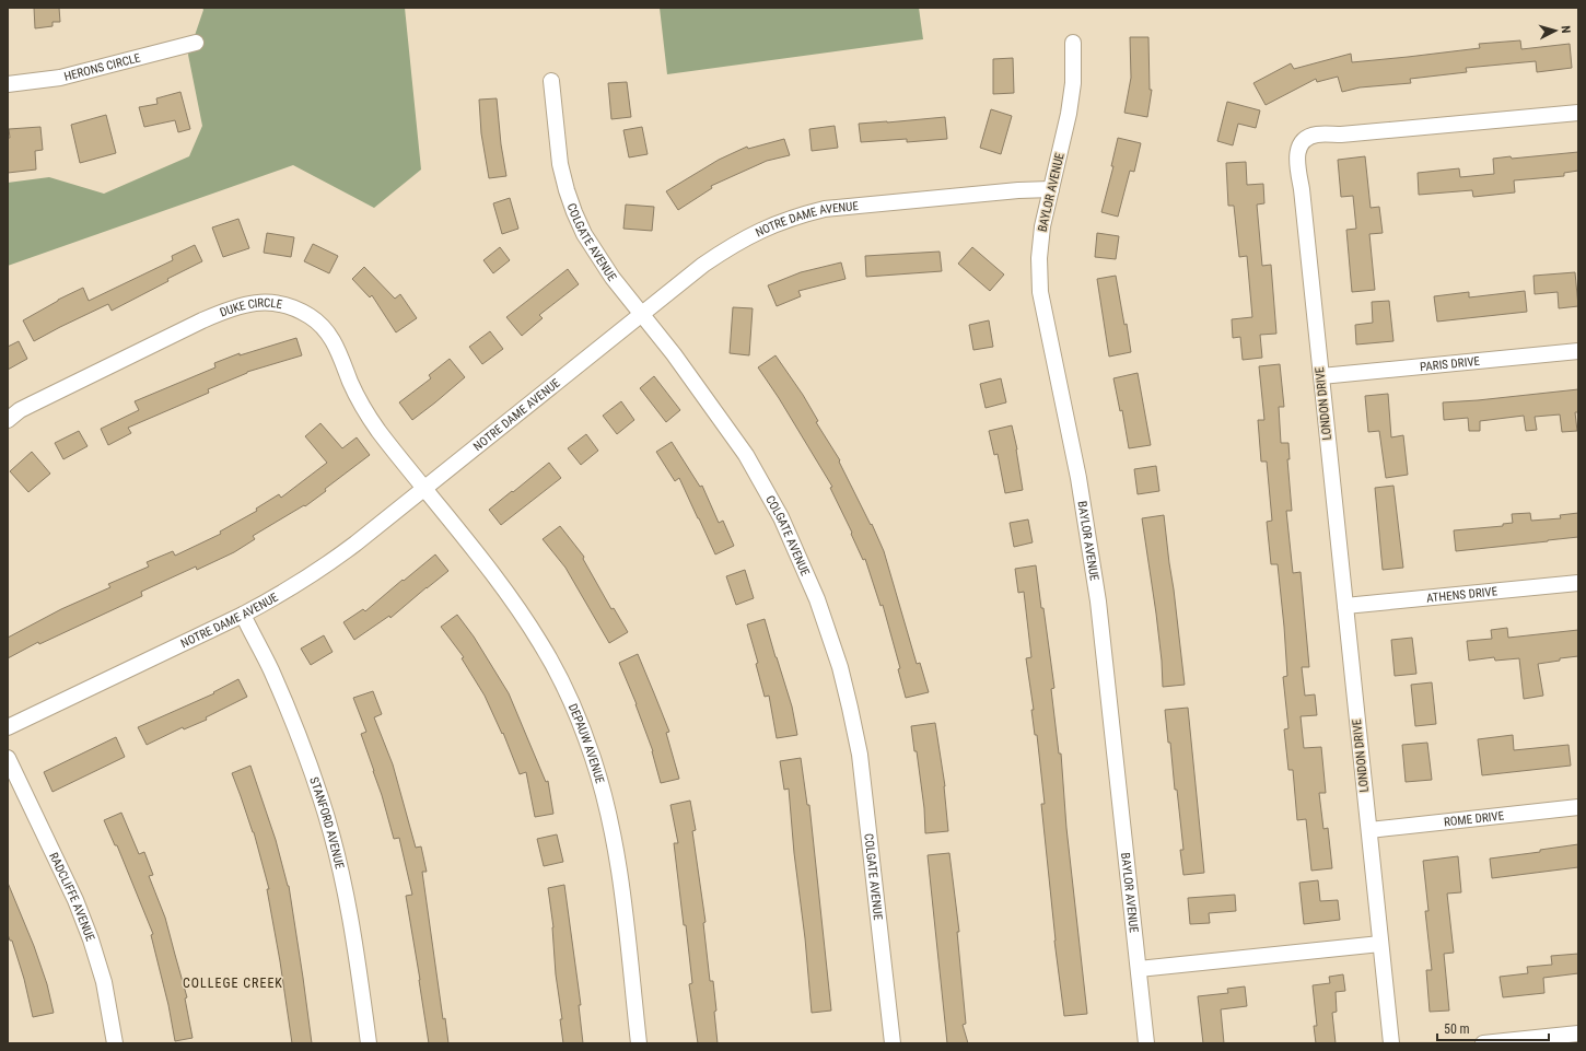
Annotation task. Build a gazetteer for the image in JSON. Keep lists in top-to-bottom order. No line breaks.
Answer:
{"streets":{"street":["HERONS CIRCLE","BAYLOR AVENUE","NOTRE DAME AVENUE","COLGATE AVENUE","DUKE CIRCLE","PARIS DRIVE","LONDON DRIVE","ATHENS DRIVE","DEPAUW AVENUE","ROME DRIVE","STANFORD AVENUE","RADCLIFFE AVENUE"]},"crossings":[["BAYLOR AVENUE","NOTRE DAME AVENUE"],["NOTRE DAME AVENUE","COLGATE AVENUE"],["NOTRE DAME AVENUE","DUKE CIRCLE"],["NOTRE DAME AVENUE","DEPAUW AVENUE"],["NOTRE DAME AVENUE","STANFORD AVENUE"],["DUKE CIRCLE","DEPAUW AVENUE"],["PARIS DRIVE","LONDON DRIVE"],["LONDON DRIVE","ATHENS DRIVE"],["LONDON DRIVE","ROME DRIVE"]],"districts":["COLLEGE CREEK"],"scale_bar":"50 m","north":"right"}
